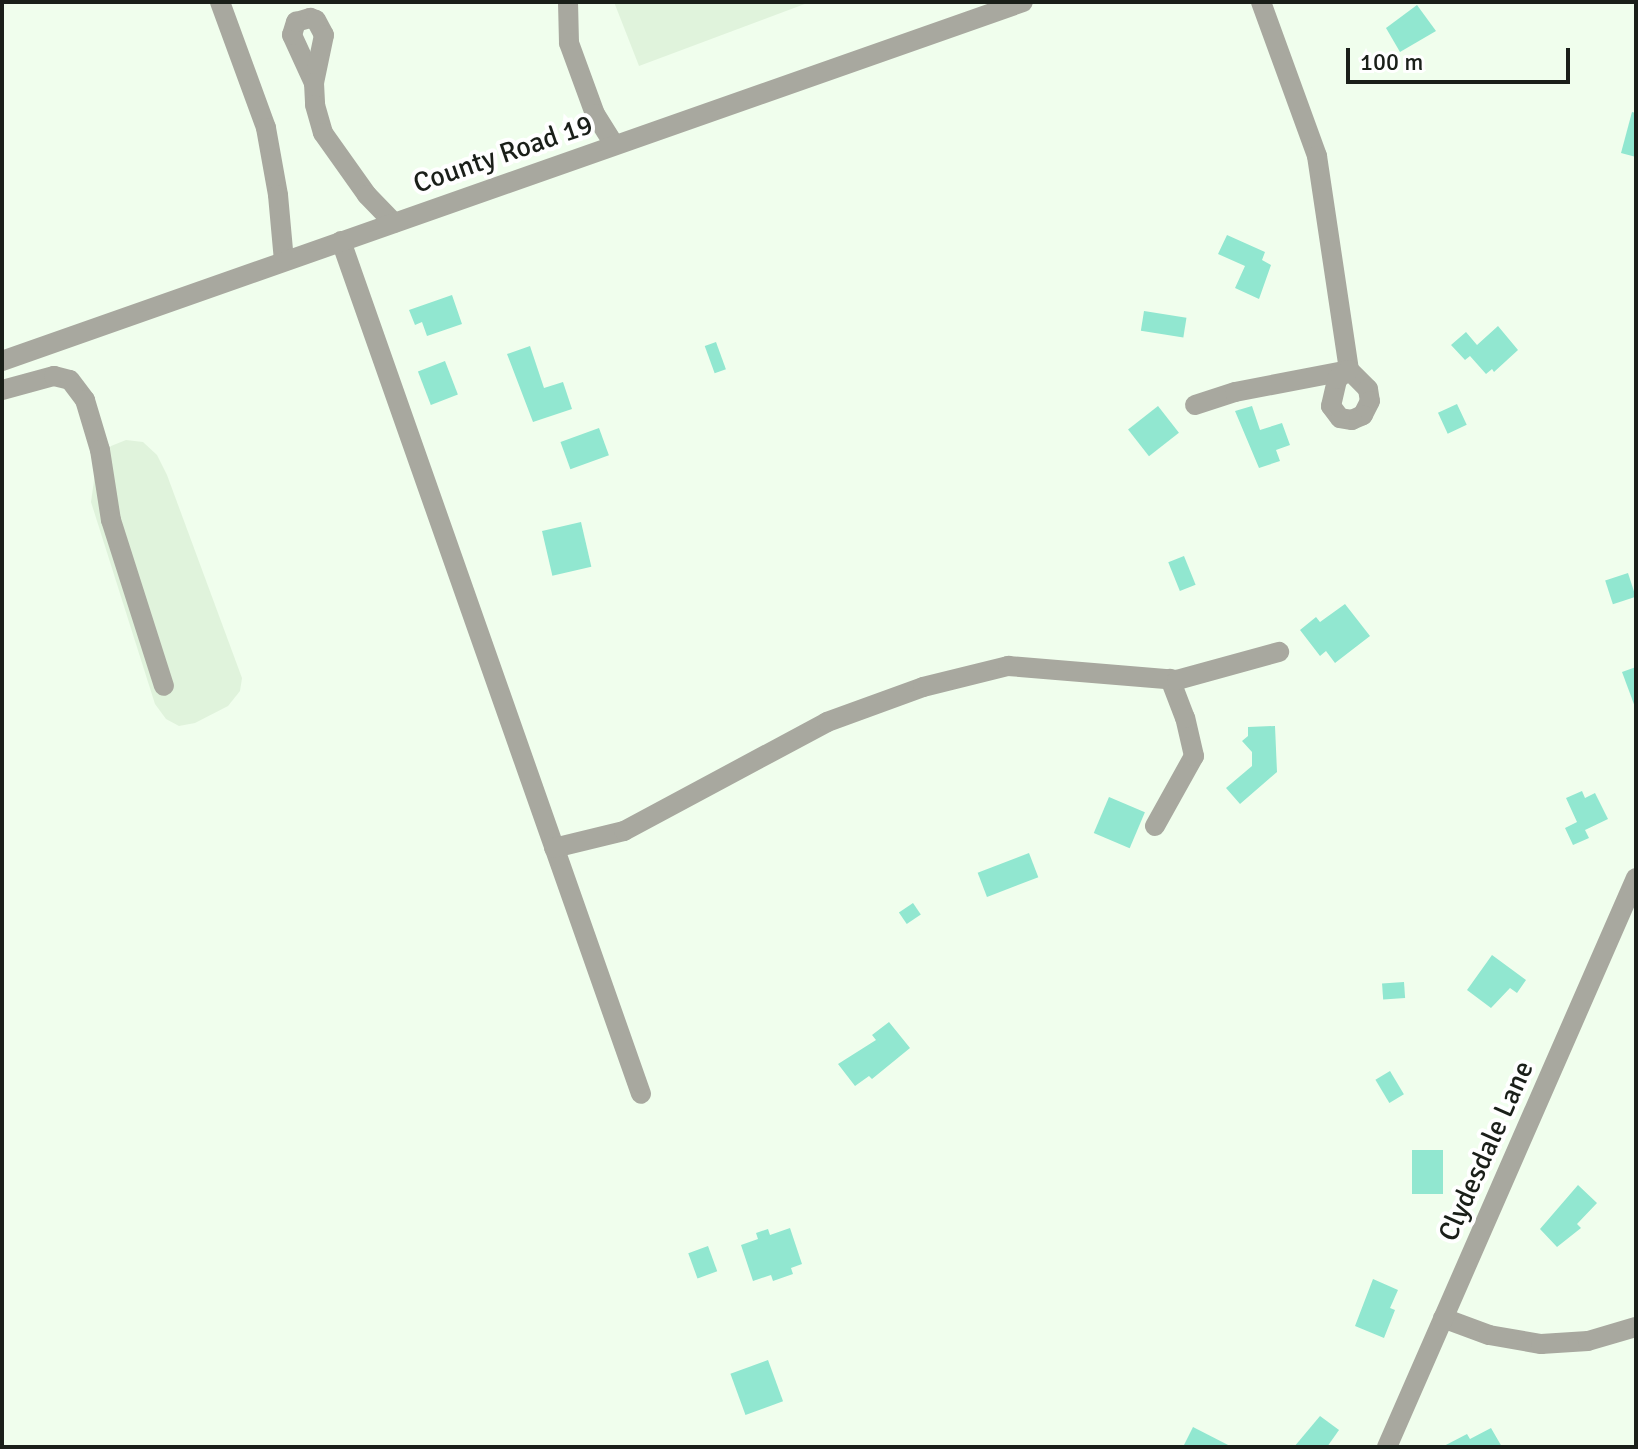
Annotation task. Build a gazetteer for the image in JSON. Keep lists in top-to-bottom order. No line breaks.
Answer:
{"streets":{"street":["County Road 19","Clydesdale Lane"]},"scale_bar":"100 m"}
